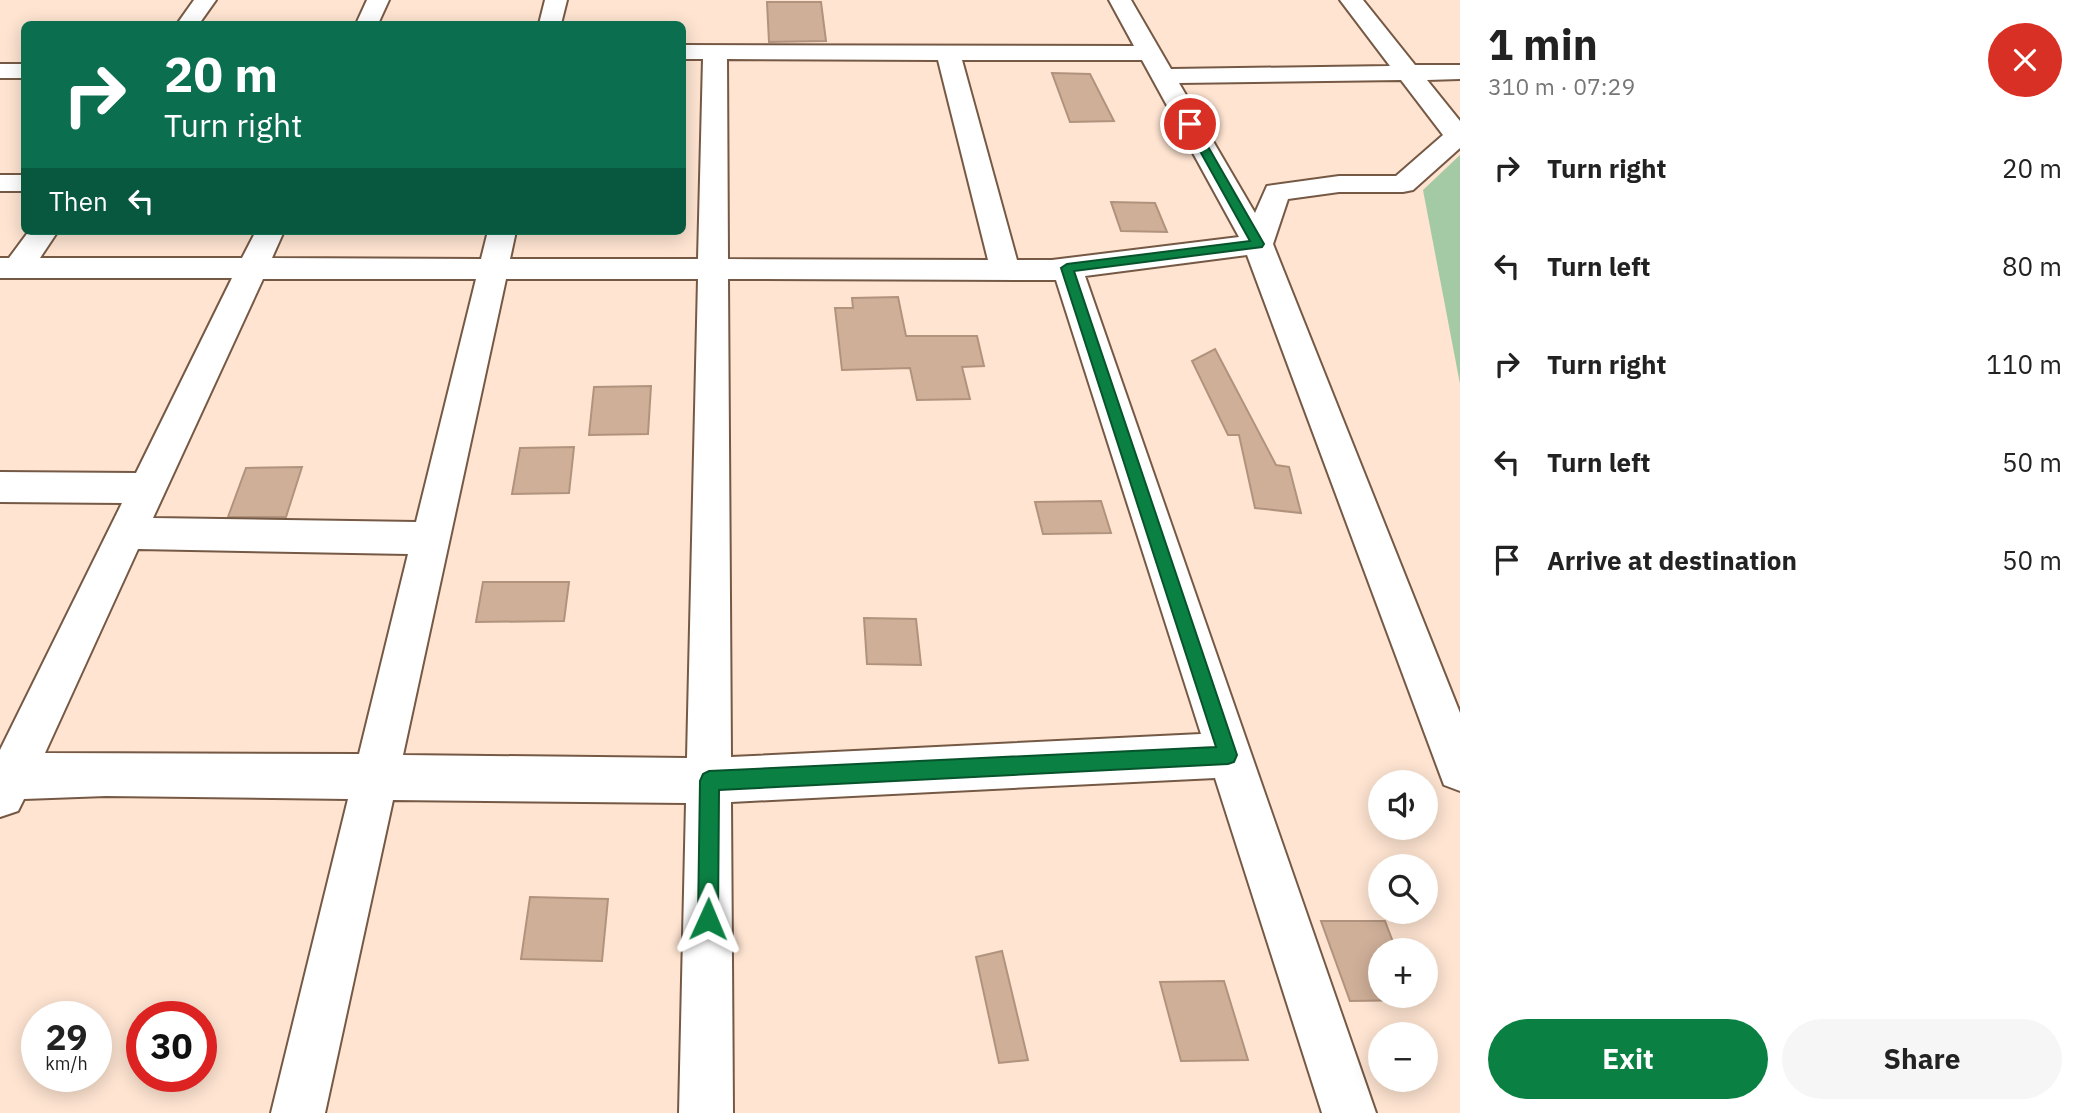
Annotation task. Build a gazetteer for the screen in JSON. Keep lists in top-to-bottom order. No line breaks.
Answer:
{"page":{"heading":["1 min","310 m · 07:29"],"turn":["20 m","Turn right"],"list":[{"name":"Turn right","value":"20 m"},{"name":"Turn left","value":"80 m"},{"name":"Turn right","value":"110 m"},{"name":"Turn left","value":"50 m"},{"name":"Arrive at destination","value":"50 m"}],"then":"Then","map_buttons":["+","−"],"speed":"29 km/h","limit":"30","buttons":["Exit","Share"]}}
